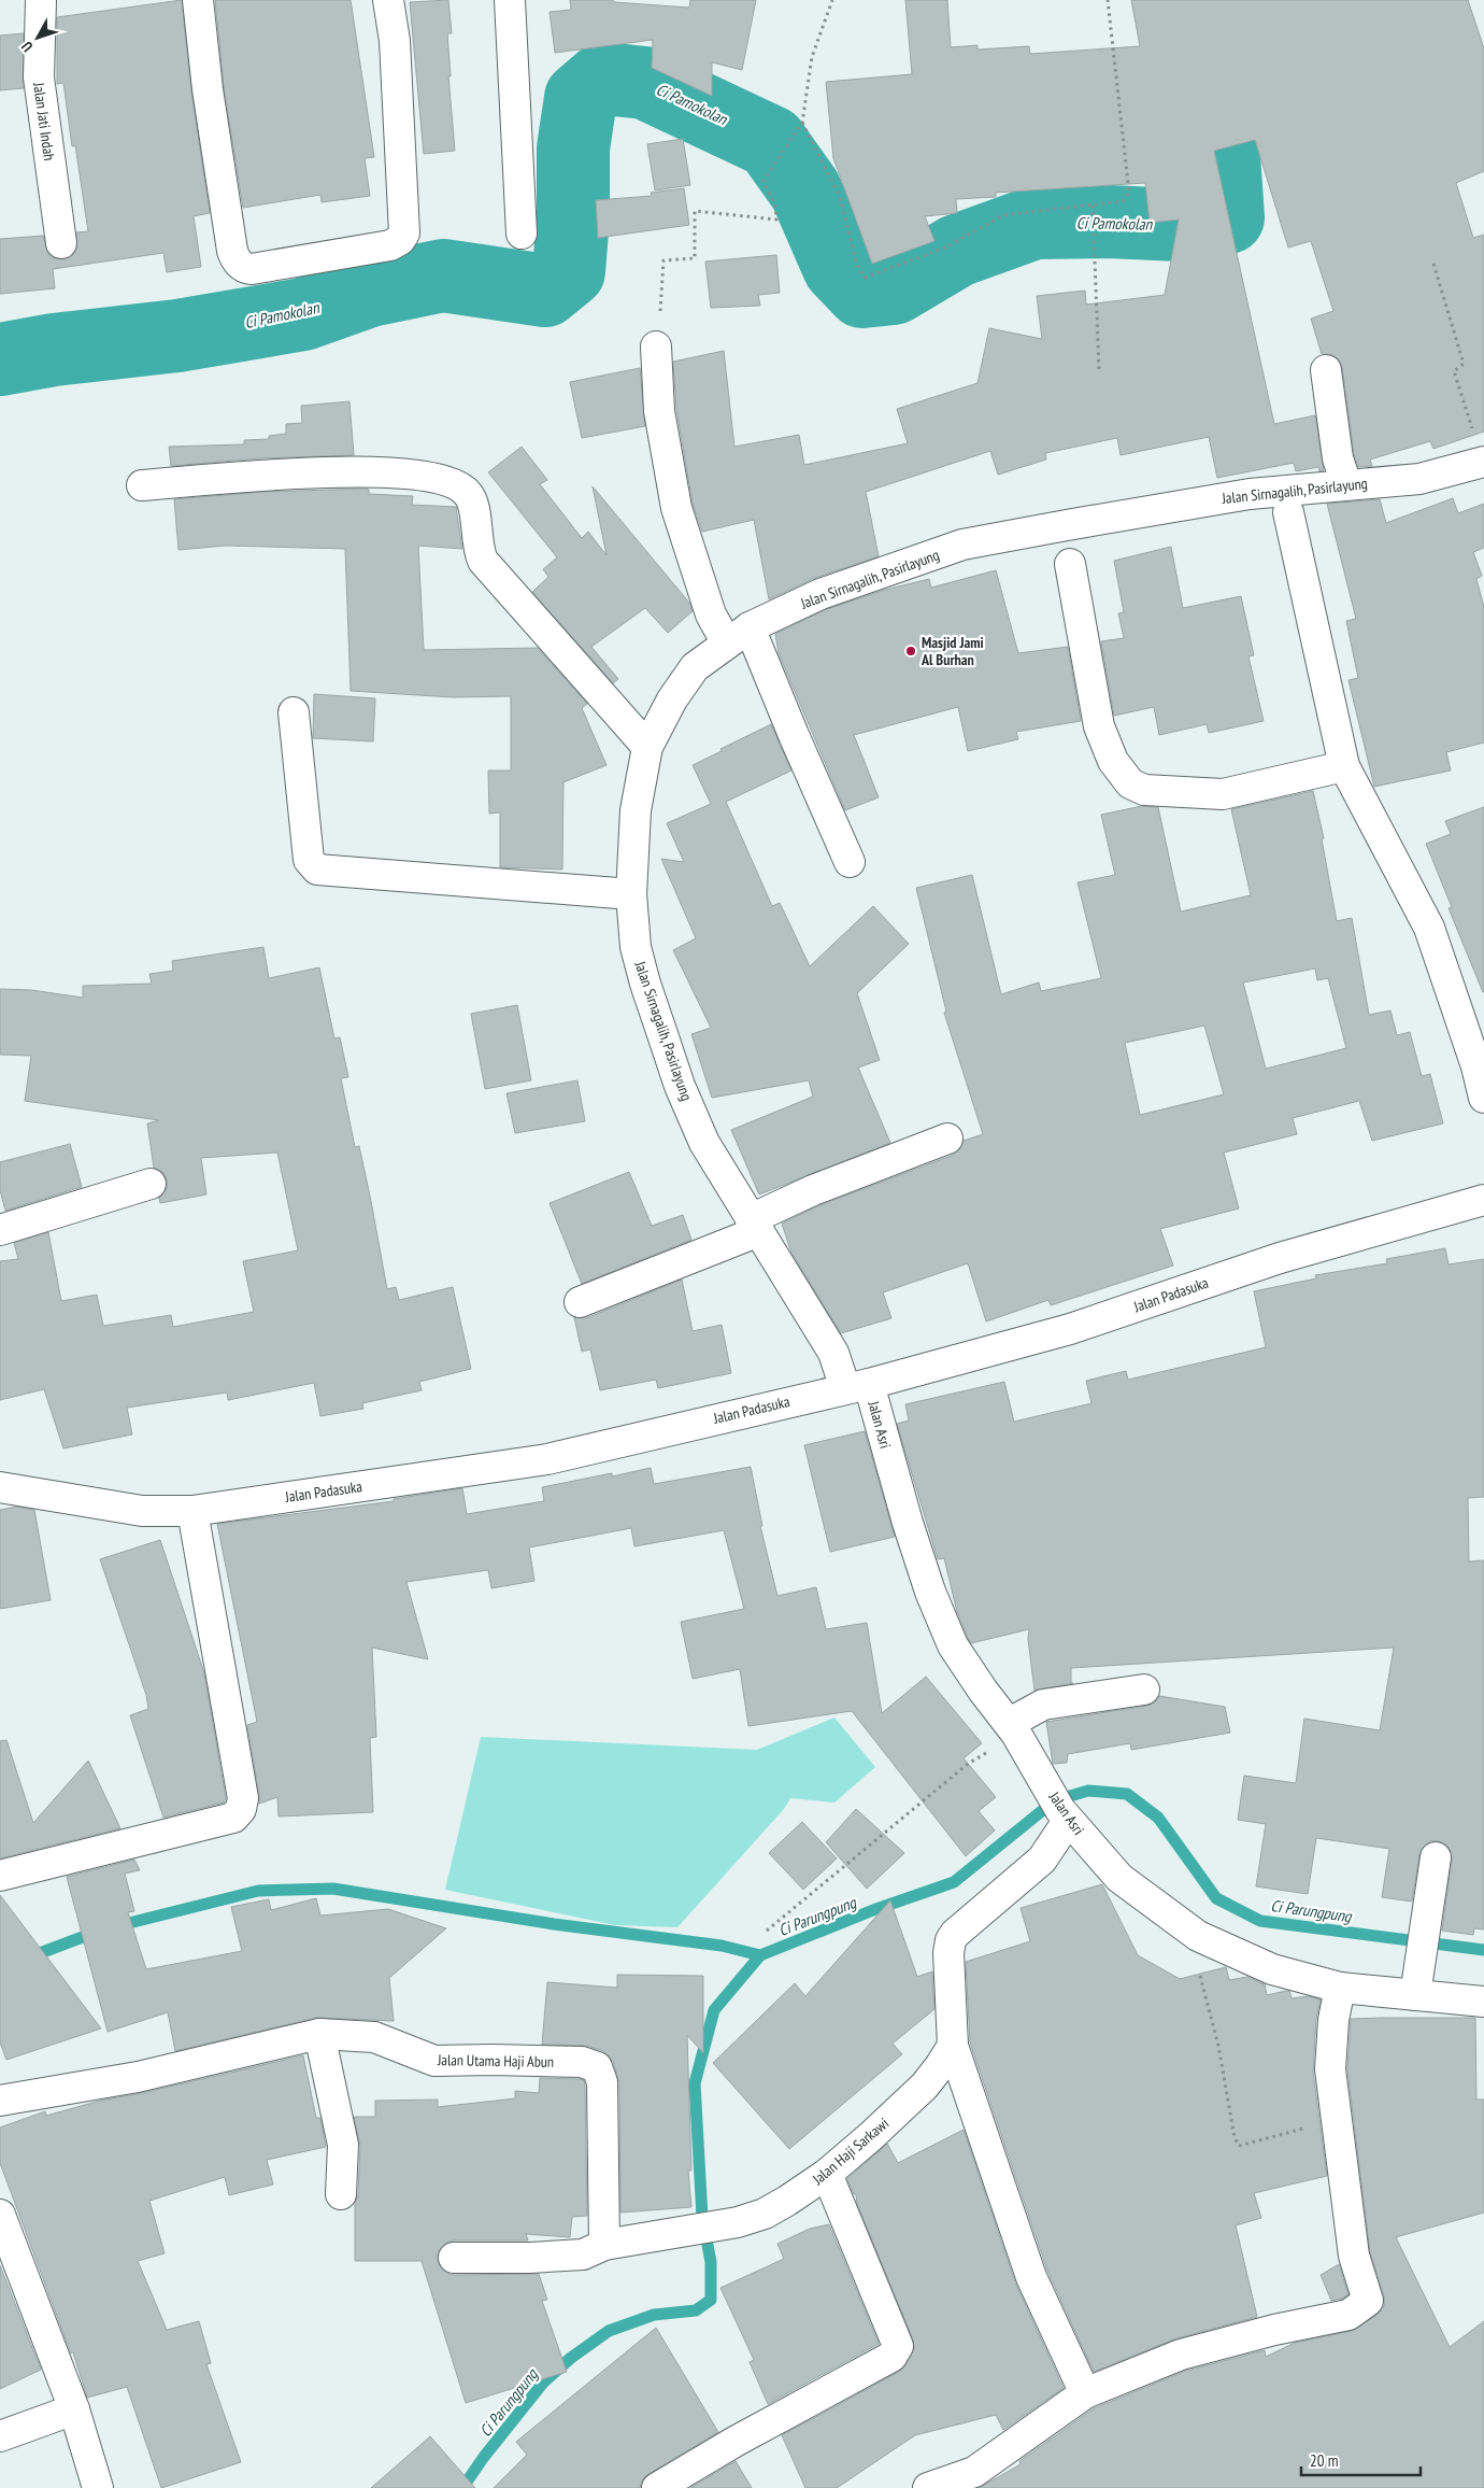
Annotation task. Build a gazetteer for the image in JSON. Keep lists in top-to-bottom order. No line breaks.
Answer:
{"streets":{"street":["Jalan Jati Indah","Jalan Sirnagalih, Pasirlayung","Jalan Padasuka","Jalan Asri","Jalan Utama Haji Abun","Jalan Haji Sarkawi"]},"crossings":[["Jalan Sirnagalih, Pasirlayung","Jalan Padasuka"],["Jalan Sirnagalih, Pasirlayung","Jalan Asri"],["Jalan Padasuka","Jalan Asri"],["Jalan Utama Haji Abun","Jalan Haji Sarkawi"]],"water":["Ci Pamokolan","Ci Parungpung"],"places":["Masjid Jami Al Burhan"],"scale_bar":"20 m","north":"bottom left"}
